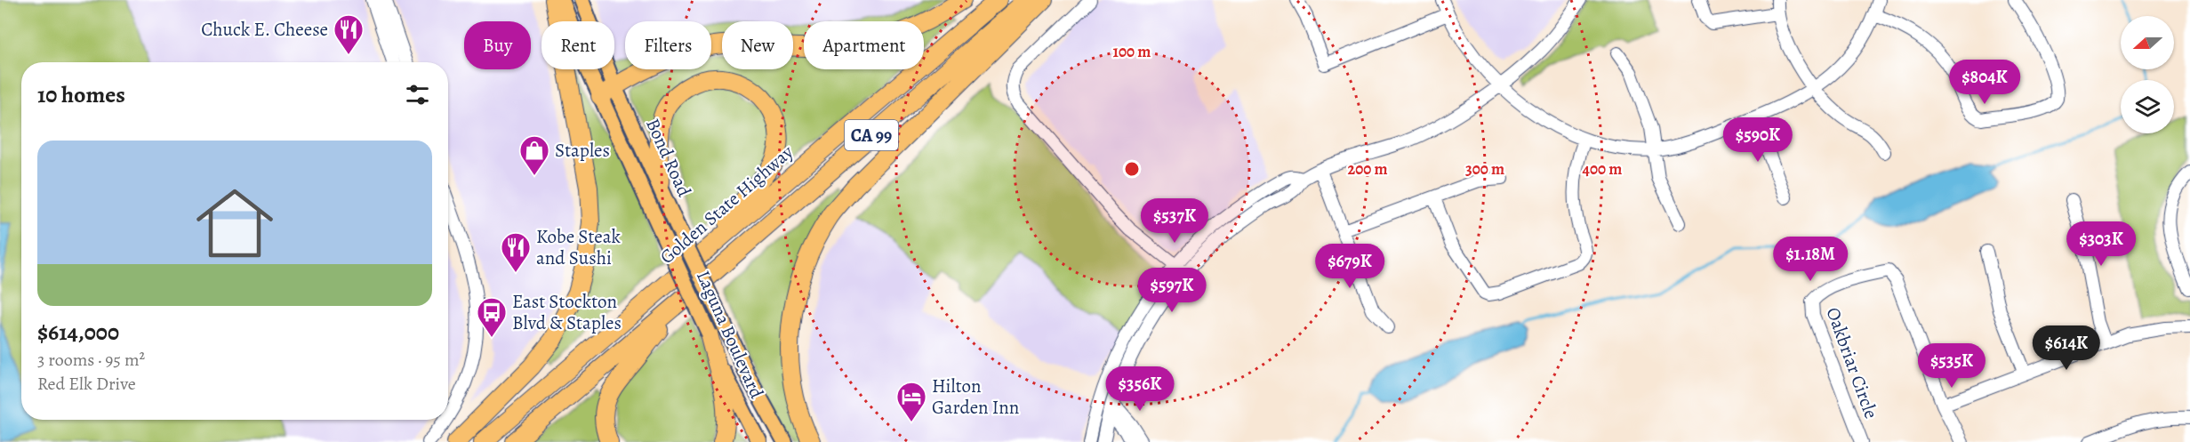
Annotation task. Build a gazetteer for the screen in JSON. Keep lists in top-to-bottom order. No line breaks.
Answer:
{"streets":{"highway":["CA 99","Golden State Highway"],"main road":["Bond Road","Laguna Boulevard"],"street":["Oakbriar Circle"]},"crossings":[["Bond Road","Laguna Boulevard"]],"places":{"restaurant":["Chuck E. Cheese","Kobe Steak and Sushi"],"shop":["Staples"],"bus stop":["East Stockton Blvd & Staples"],"hotel":["Hilton Garden Inn"]},"north":"left","page":{"chip":["Buy","Rent","Filters","New","Apartment"],"price":["$804K","$590K","$537K","$303K","$1.18M","$679K","$597K","$614K","$535K","$356K"],"heading":"10 homes","list":[{"name":"$614,000","note":"3 rooms · 95 m² · Red Elk Drive"}]},"rings":["100 m","200 m","300 m","400 m"]}
